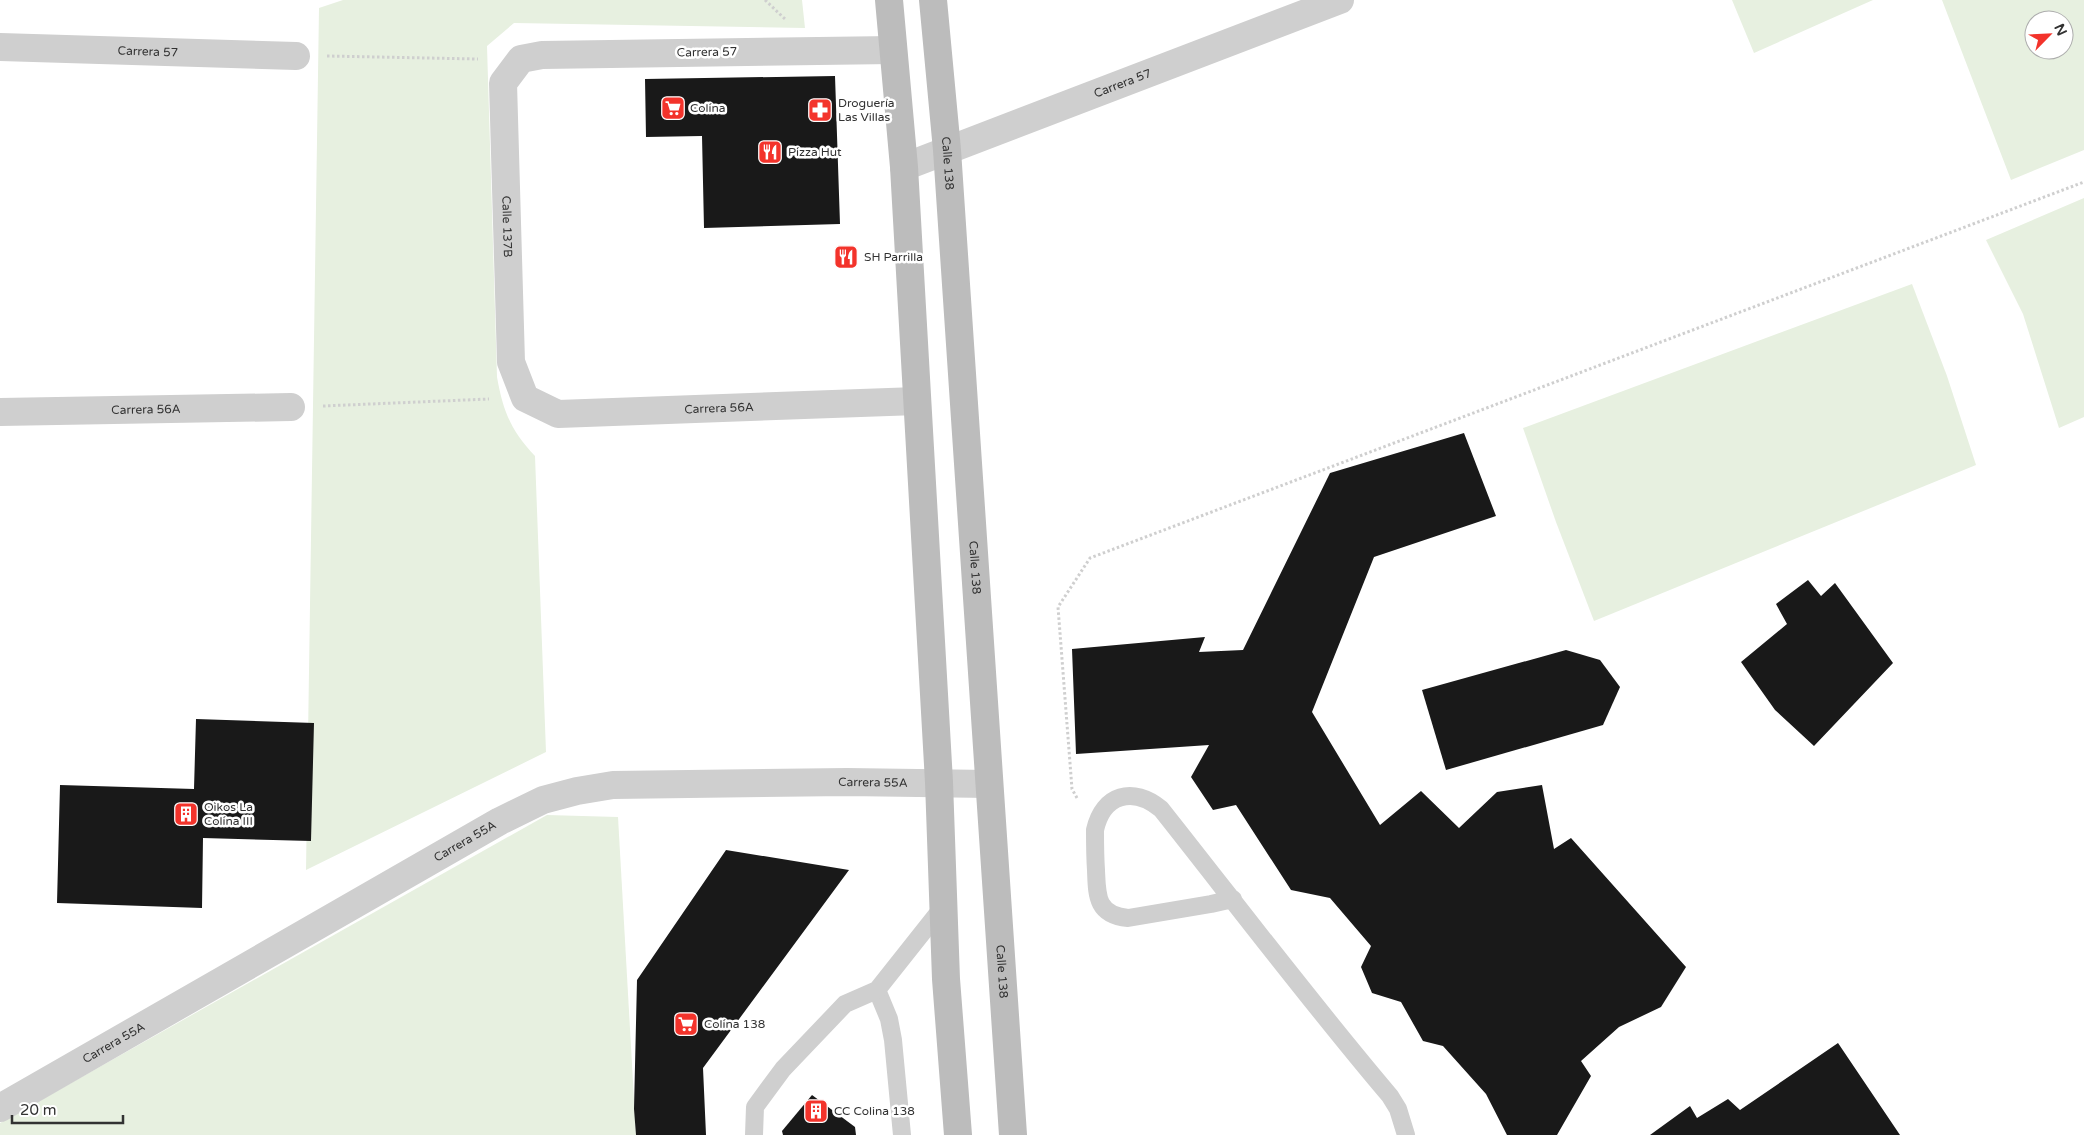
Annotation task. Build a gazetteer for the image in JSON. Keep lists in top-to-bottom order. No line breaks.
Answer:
{"streets":{"main road":["Calle 138"],"street":["Carrera 57","Calle 137B","Carrera 56A","Carrera 55A"]},"crossings":[["Carrera 57","Calle 138"],["Carrera 57","Calle 137B"],["Calle 138","Carrera 55A"],["Calle 137B","Carrera 56A"]],"places":{"supermarket":["Colina","Colina 138"],"pharmacy":["Droguería Las Villas"],"restaurant":["Pizza Hut","SH Parrilla"],"building":["Oikos La Colina III","CC Colina 138"]},"scale_bar":"20 m","north":"top right"}
